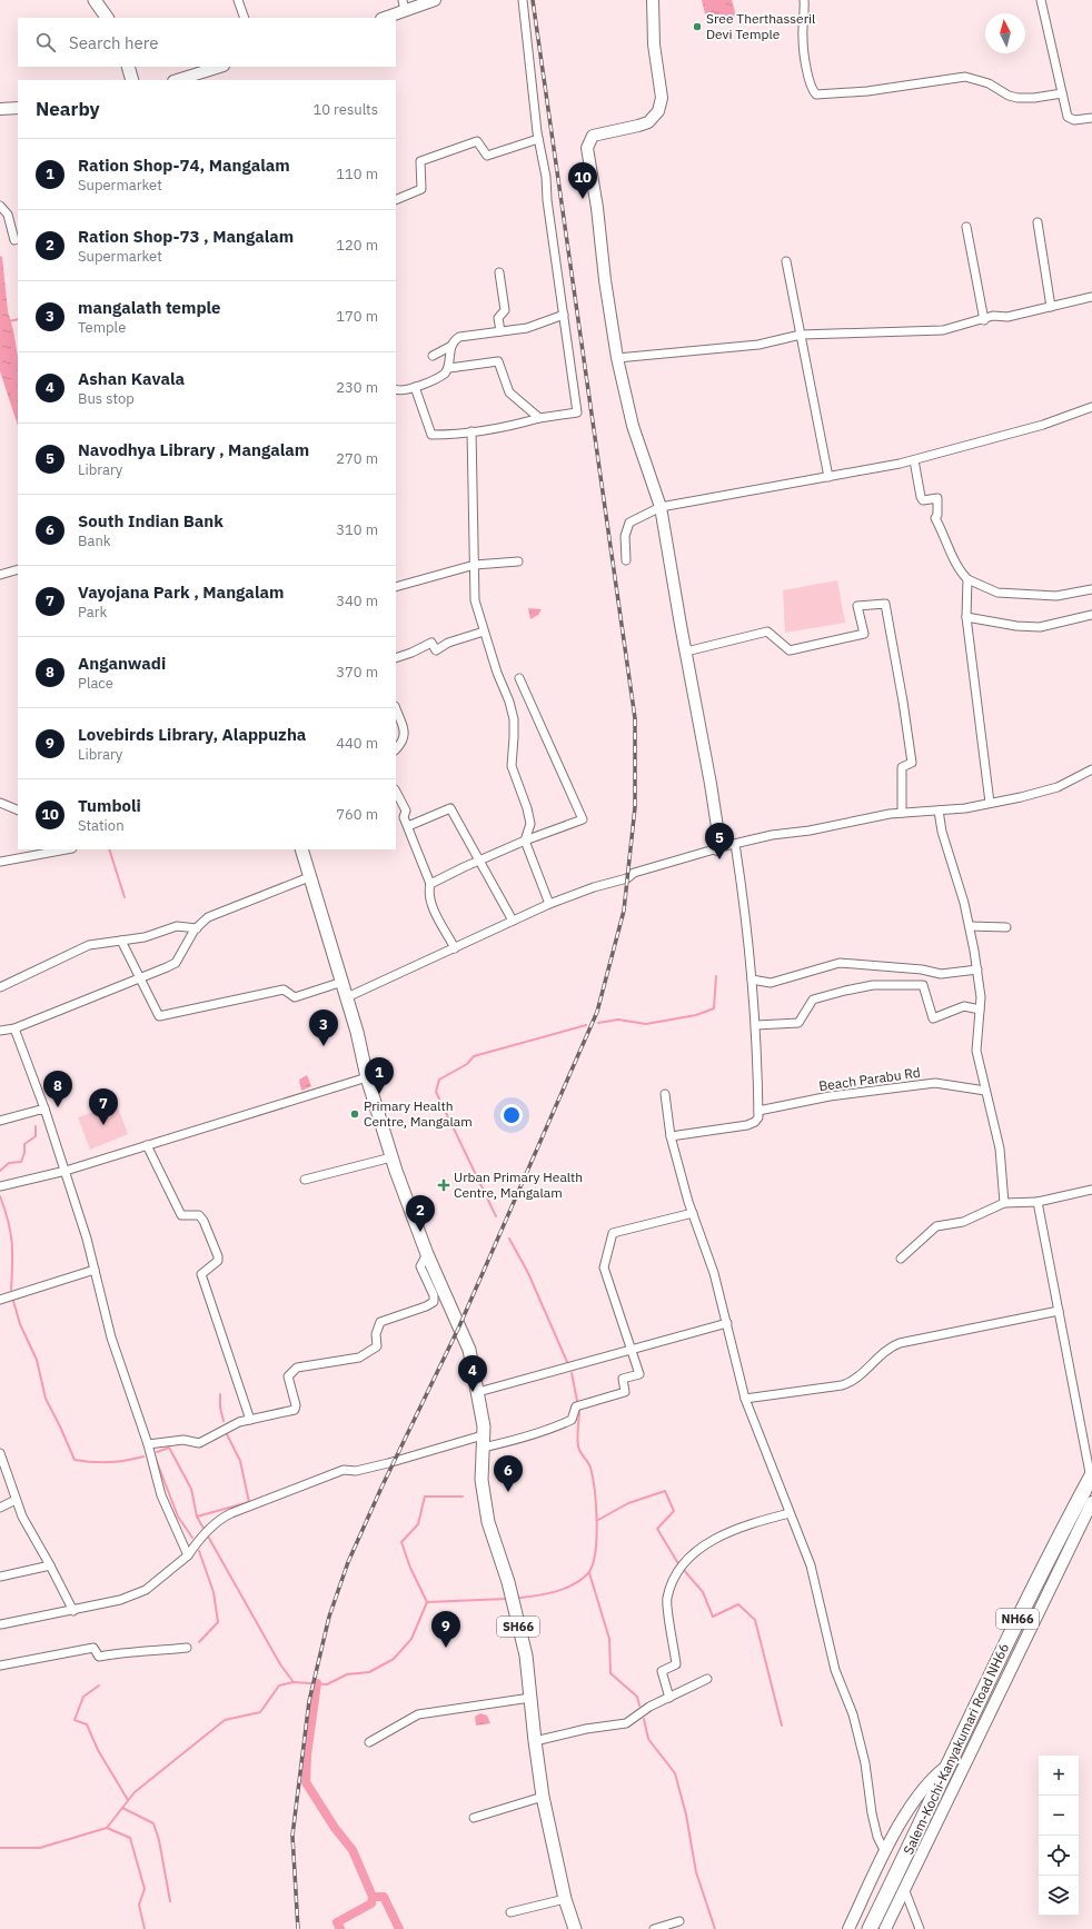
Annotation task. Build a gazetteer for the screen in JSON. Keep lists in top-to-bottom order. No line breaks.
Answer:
{"streets":{"highway":["NH66","Salem-Kochi-Kanyakumari Road NH66"],"main road":["SH66"],"street":["Beach Parabu Rd"]},"places":{"other":["Sree Therthasseril Devi Temple","Primary Health Centre, Mangalam"],"health":["Urban Primary Health Centre, Mangalam"]},"north":"top","page":{"search":"Search here","heading":["Nearby","10 results"],"list":[{"mark":"1","name":"Ration Shop-74, Mangalam","note":"Supermarket","value":"110 m"},{"mark":"2","name":"Ration Shop-73 , Mangalam","note":"Supermarket","value":"120 m"},{"mark":"3","name":"mangalath temple","note":"Temple","value":"170 m"},{"mark":"4","name":"Ashan Kavala","note":"Bus stop","value":"230 m"},{"mark":"5","name":"Navodhya Library , Mangalam","note":"Library","value":"270 m"},{"mark":"6","name":"South Indian Bank","note":"Bank","value":"310 m"},{"mark":"7","name":"Vayojana Park , Mangalam","note":"Park","value":"340 m"},{"mark":"8","name":"Anganwadi","note":"Place","value":"370 m"},{"mark":"9","name":"Lovebirds Library, Alappuzha","note":"Library","value":"440 m"},{"mark":"10","name":"Tumboli","note":"Station","value":"760 m"}],"pins":["10","5","3","1","8","7","2","4","6","9"],"map_buttons":["+","−"]}}
